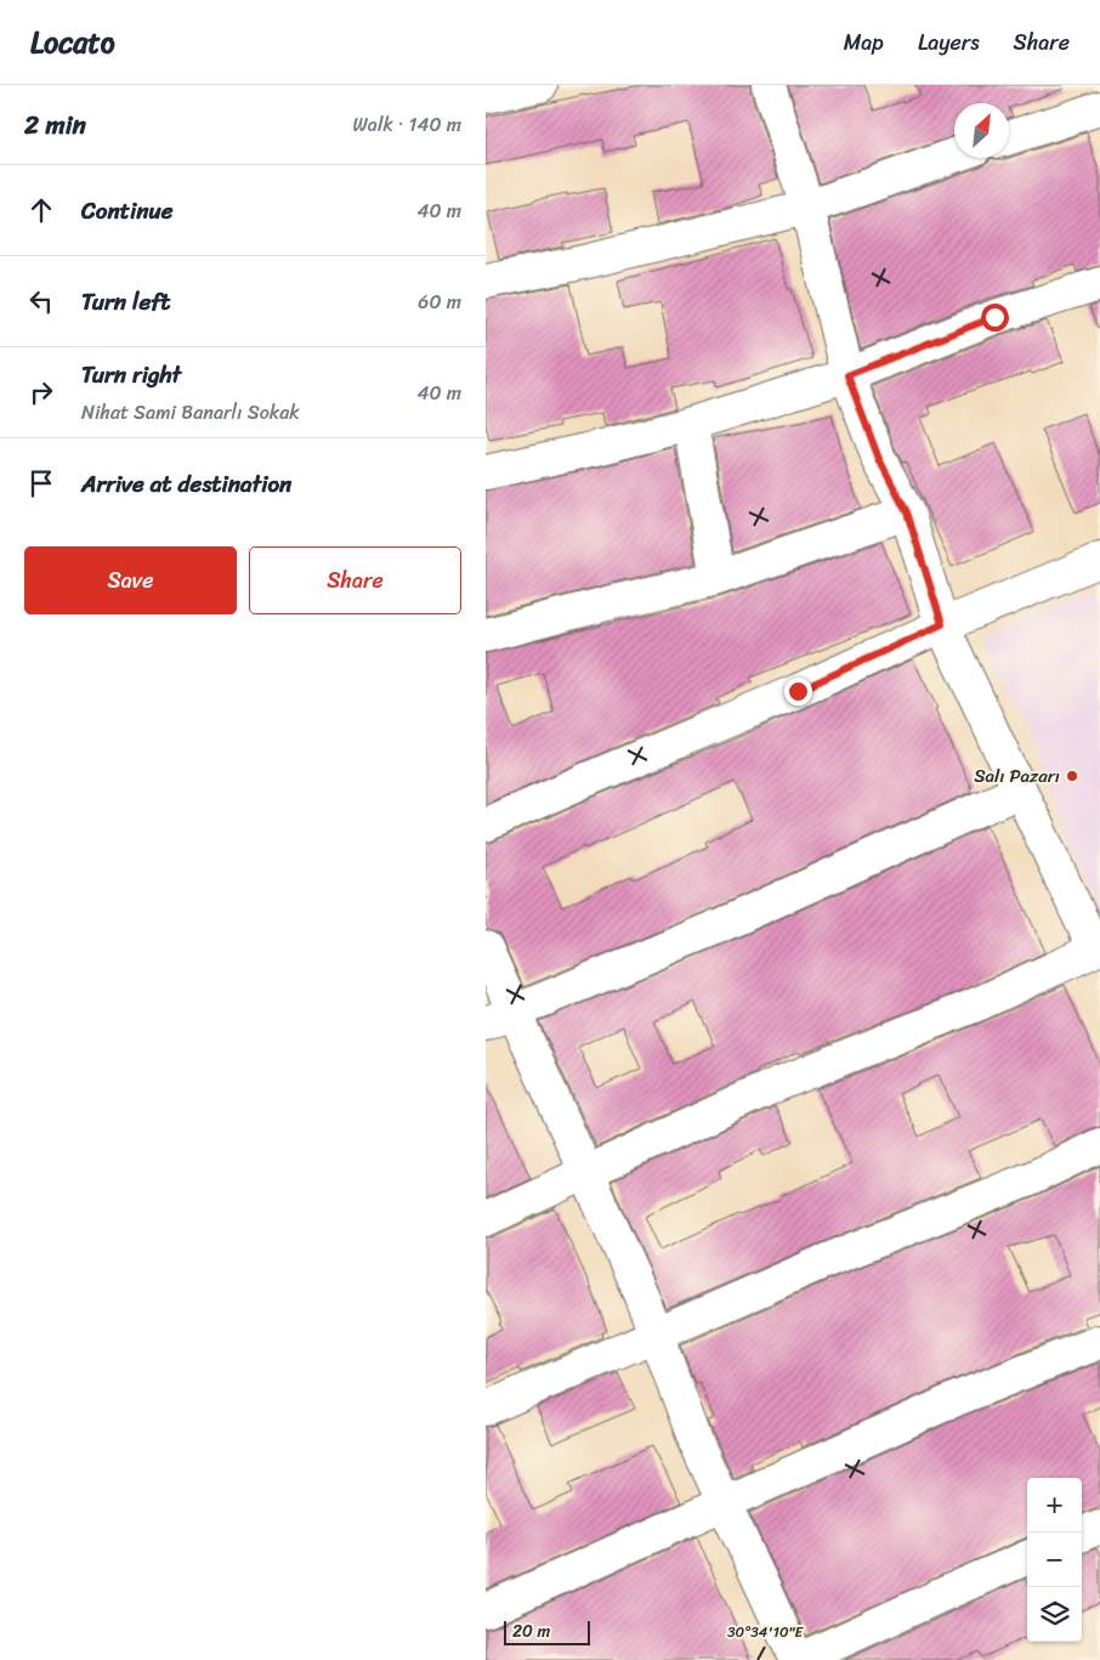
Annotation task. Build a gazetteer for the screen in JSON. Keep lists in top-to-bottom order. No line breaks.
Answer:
{"places":["Salı Pazarı"],"scale_bar":"20 m","north":"top right","page":{"header":"Locato","nav":["Map","Layers","Share"],"heading":["2 min","Walk · 140 m"],"list":[["Continue","40 m"],["Turn left","60 m"],["Turn right","Nihat Sami Banarlı Sokak","40 m"],"Arrive at destination"],"buttons":["Save","Share"],"map_buttons":["+","−"],"scale":"20 m"},"coordinates":["30°34'10\"E"]}
